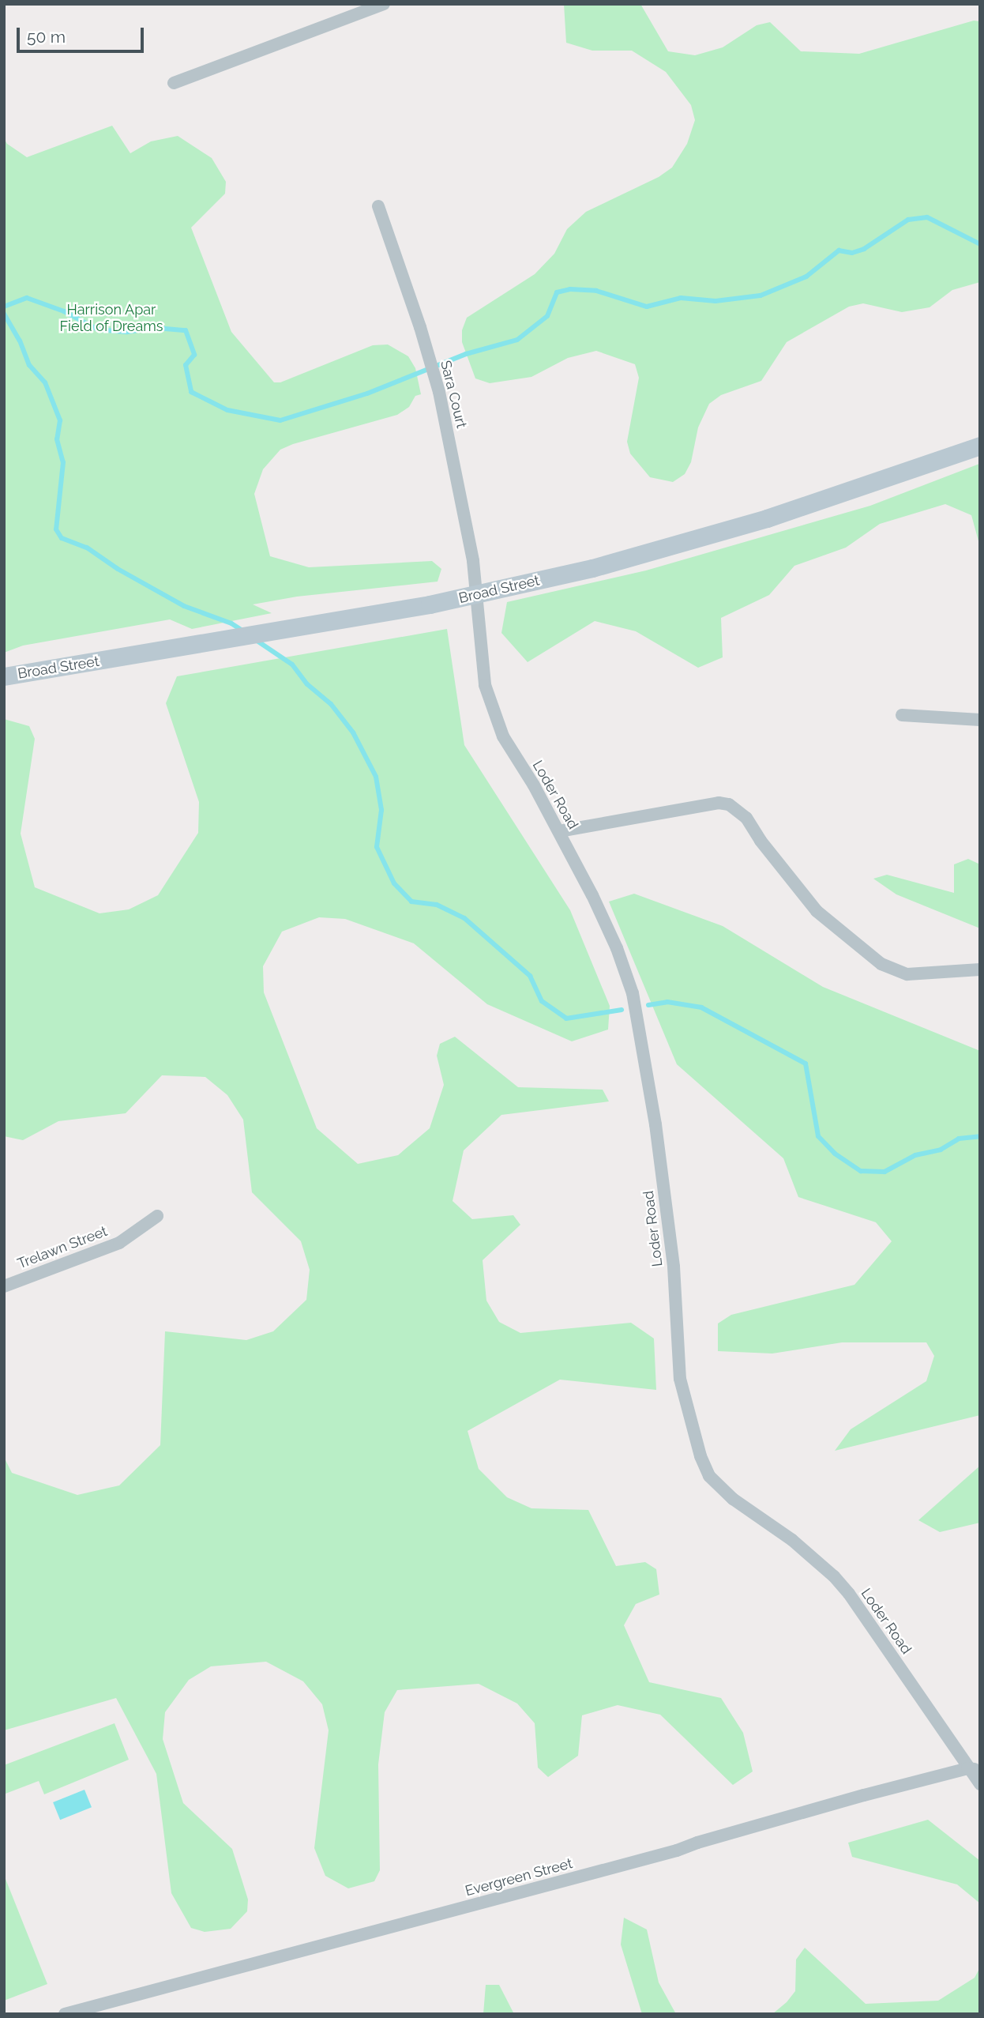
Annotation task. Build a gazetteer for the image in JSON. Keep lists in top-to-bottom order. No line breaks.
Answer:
{"streets":{"street":["Sara Court","Broad Street","Loder Road","Trelawn Street","Evergreen Street"]},"crossings":[["Sara Court","Broad Street"],["Sara Court","Loder Road"],["Broad Street","Loder Road"],["Loder Road","Evergreen Street"]],"parks":["Harrison Apar Field of Dreams"],"scale_bar":"50 m"}
